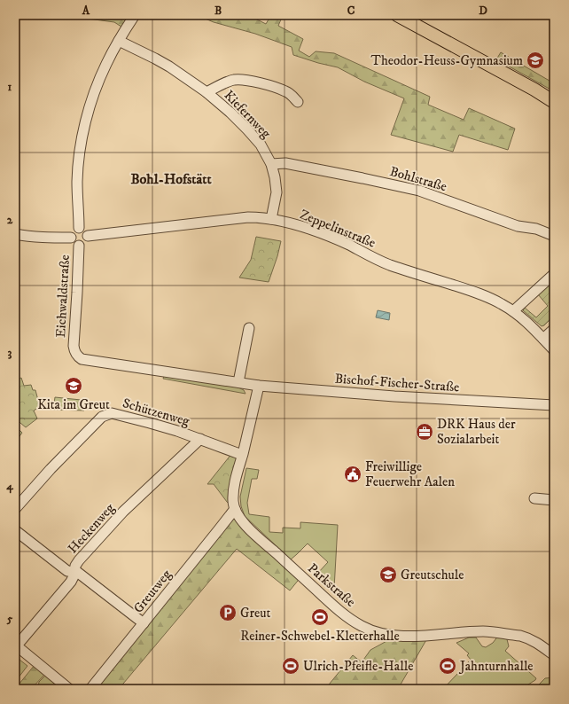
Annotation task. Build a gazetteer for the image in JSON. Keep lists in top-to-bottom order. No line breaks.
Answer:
{"streets":{"street":["Kiefernweg","Bohlstraße","Zeppelinstraße","Eichwaldstraße","Bischof-Fischer-Straße","Schützenweg","Heckenweg","Parkstraße","Greutweg"]},"crossings":[["Kiefernweg","Bohlstraße"],["Kiefernweg","Zeppelinstraße"],["Zeppelinstraße","Eichwaldstraße"],["Eichwaldstraße","Bischof-Fischer-Straße"],["Bischof-Fischer-Straße","Parkstraße"],["Schützenweg","Heckenweg"],["Schützenweg","Parkstraße"],["Parkstraße","Greutweg"]],"districts":["Bohl-Hofstätt"],"places":{"school or university":["Theodor-Heuss-Gymnasium","Kita im Greut","Greutschule"],"office":["DRK Haus der Sozialarbeit"],"public building":["Freiwillige Feuerwehr Aalen"],"parking":["Greut"],"sports":["Reiner-Schwebel-Kletterhalle","Ulrich-Pfeifle-Halle","Jahnturnhalle"]},"grid":{"columns":["A","B","C","D"],"rows":["1","2","3","4","5"]}}
